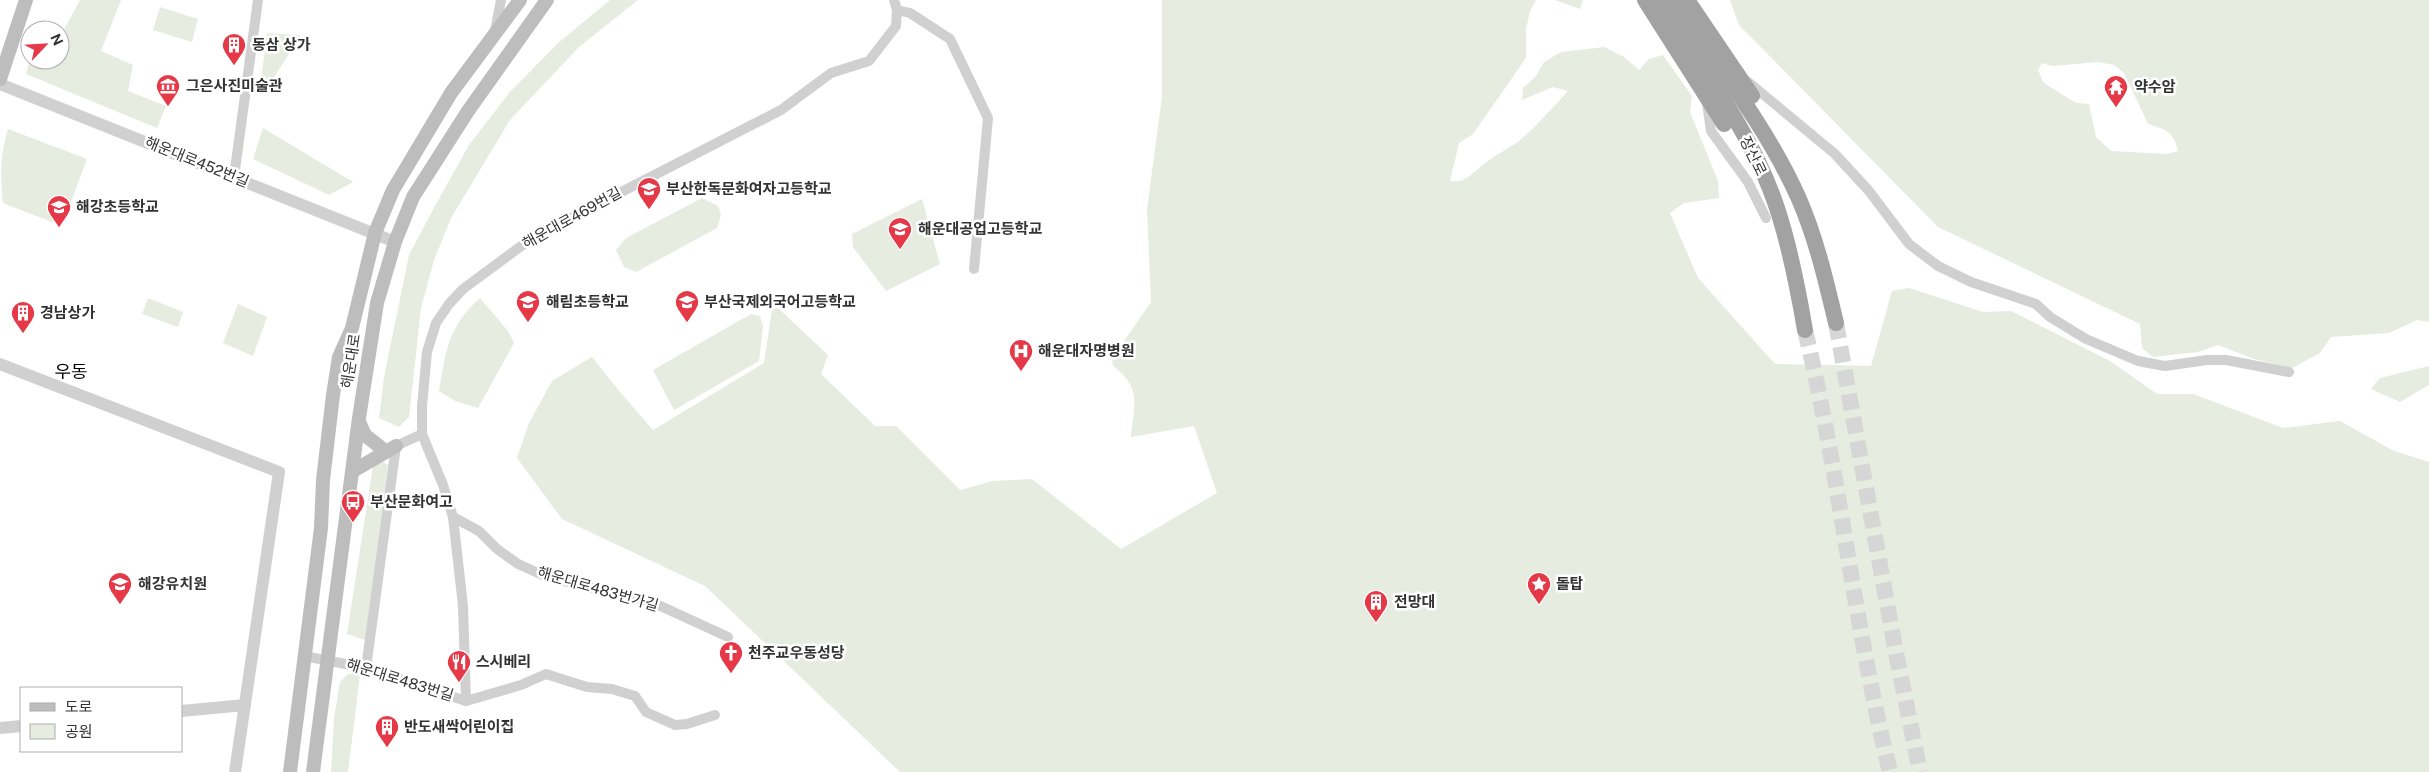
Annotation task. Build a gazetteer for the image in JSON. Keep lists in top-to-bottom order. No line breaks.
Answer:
{"streets":{"highway":["장산로"],"main road":["해운대로"],"street":["해운대로452번길","해운대로469번길","해운대로483번가길","해운대로483번길"]},"crossings":[["해운대로452번길","해운대로"],["해운대로","해운대로483번길"]],"districts":["우동"],"places":{"building":["동삼 상가","경남상가","전망대","반도새싹어린이집"],"museum":["그은사진미술관"],"temple":["약수암"],"school or university":["부산한독문화여자고등학교","해강초등학교","해운대공업고등학교","해림초등학교","부산국제외국어고등학교","해강유치원"],"hospital":["해운대자명병원"],"bus stop":["부산문화여고"],"place":["돌탑"],"church":["천주교우동성당"],"restaurant":["스시베리"]},"legend":["도로","공원"],"north":"top right"}
